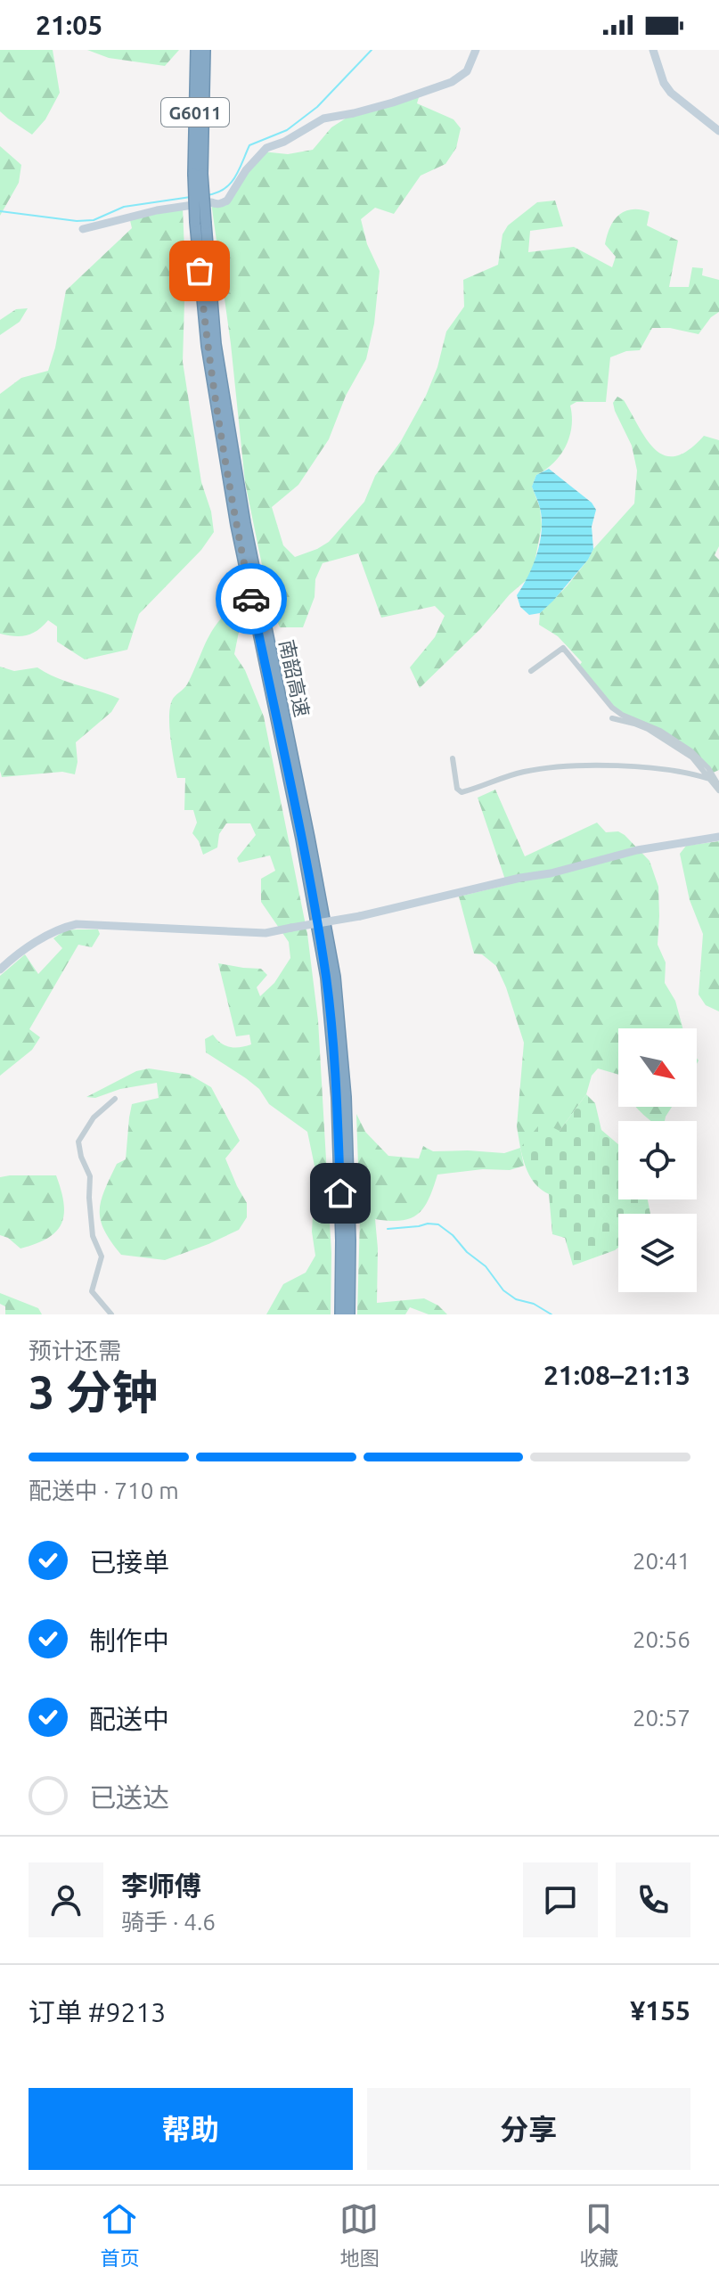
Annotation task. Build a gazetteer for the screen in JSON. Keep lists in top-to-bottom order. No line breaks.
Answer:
{"streets":{"highway":["G6011","南韶高速"]},"north":"bottom right","page":{"status":"21:05","heading":["3 分钟","预计还需","21:08–21:13"],"panel":["李师傅","骑手 · 4.6","订单 #9213","¥155"],"bar":"配送中 · 710 m","list":[["已接单","20:41"],["制作中","20:56"],["配送中","20:57"],"已送达"],"buttons":["帮助","分享"],"tabs":["首页","地图","收藏"]}}
